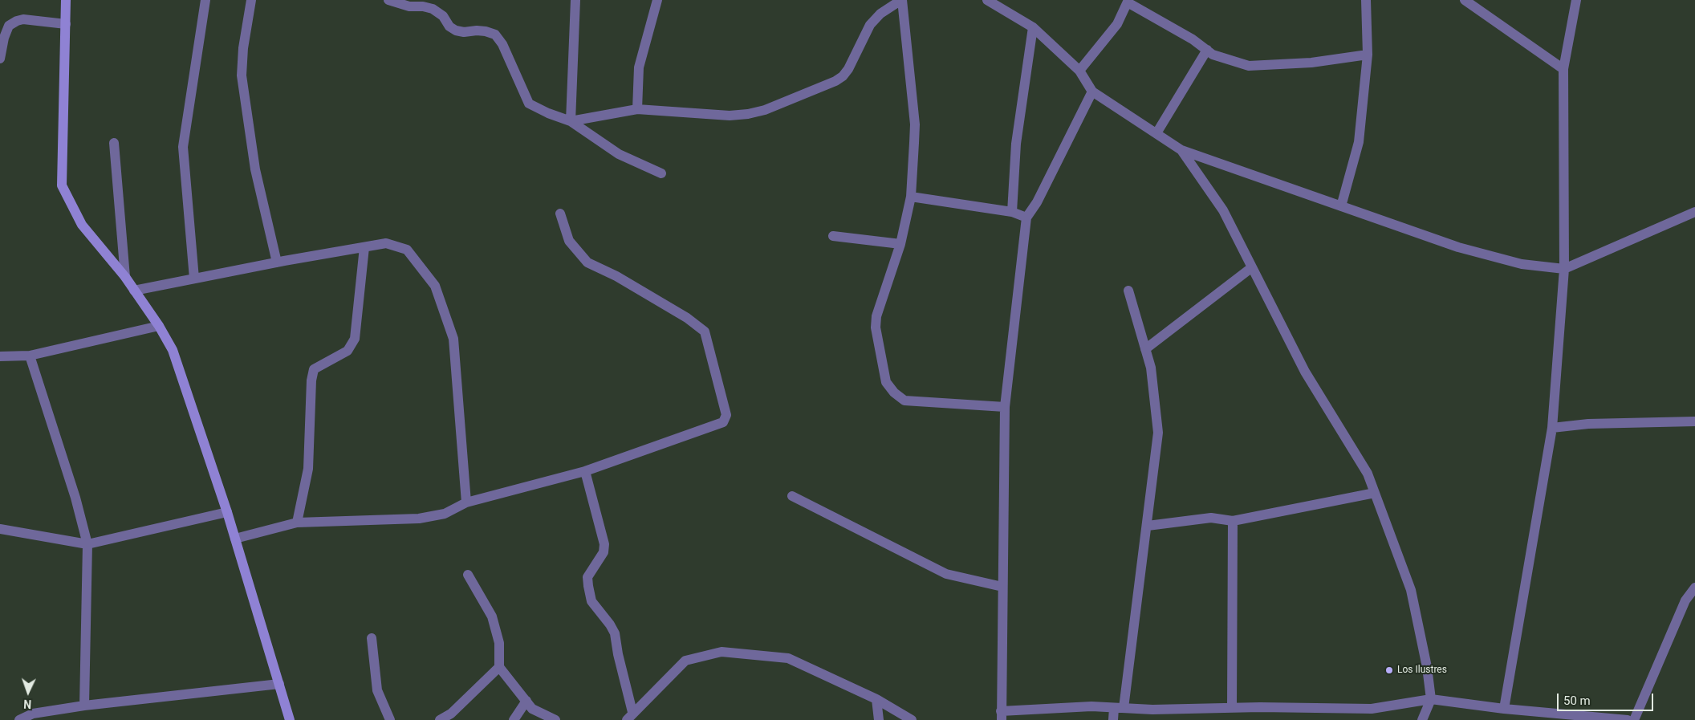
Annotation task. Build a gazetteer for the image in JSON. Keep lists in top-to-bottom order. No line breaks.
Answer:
{"places":["Los Ilustres"],"scale_bar":"50 m","north":"bottom"}
